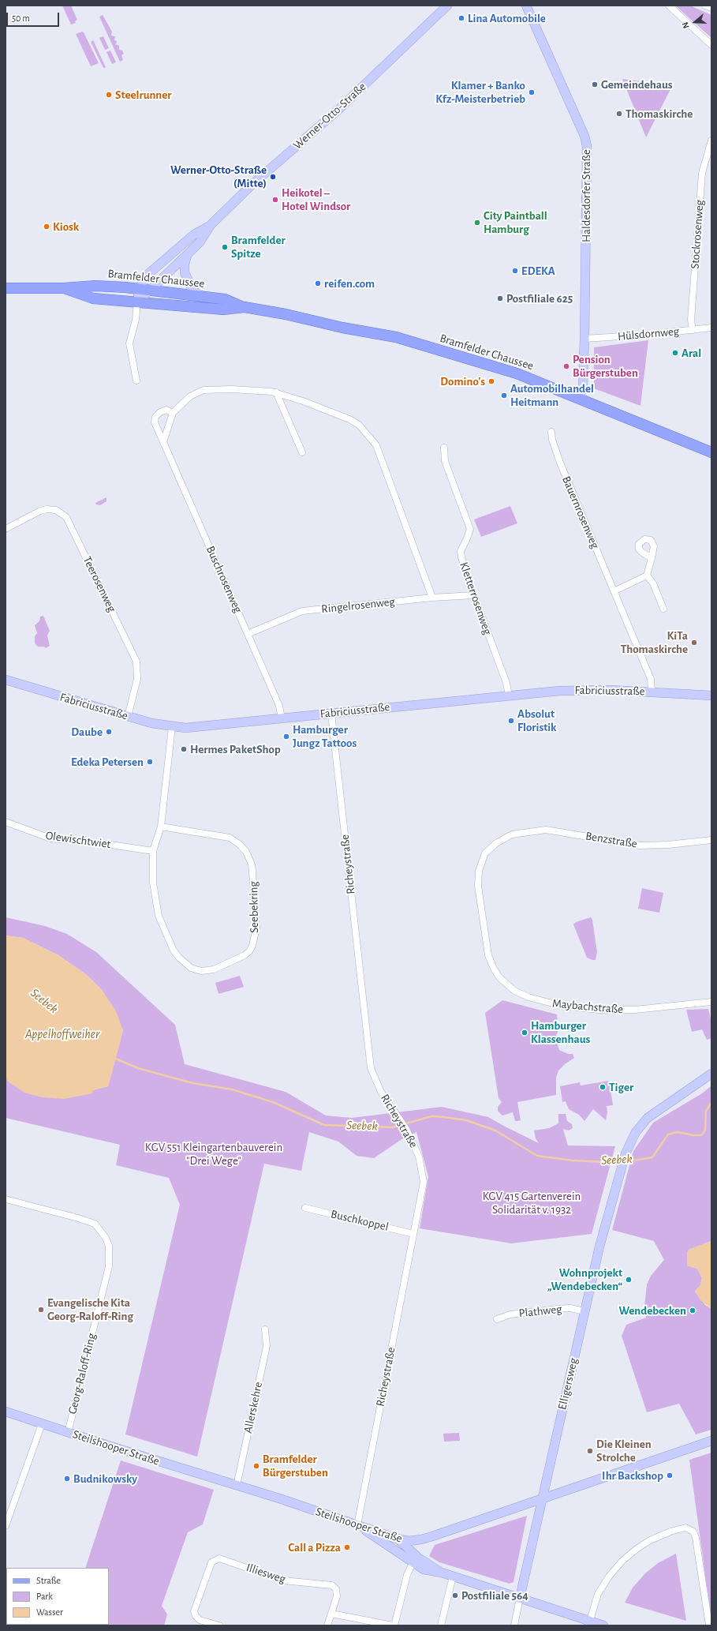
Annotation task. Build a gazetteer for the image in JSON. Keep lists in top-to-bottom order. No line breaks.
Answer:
{"streets":{"main road":["Bramfelder Chaussee"],"street":["Werner-Otto-Straße","Haldesdorfer Straße","Stockrosenweg","Hülsdornweg","Bauernrosenweg","Buschrosenweg","Teerosenweg","Kletterrosenweg","Ringelrosenweg","Fabriciusstraße","Olewischtwiet","Benzstraße","Richeystraße","Seebekring","Maybachstraße","Buschkoppel","Plathweg","Georg-Raloff-Ring","Elligersweg","Allerskehre","Steilshooper Straße","Illiesweg"]},"crossings":[["Werner-Otto-Straße","Bramfelder Chaussee"],["Haldesdorfer Straße","Bramfelder Chaussee"],["Haldesdorfer Straße","Hülsdornweg"],["Stockrosenweg","Hülsdornweg"],["Bauernrosenweg","Fabriciusstraße"],["Buschrosenweg","Ringelrosenweg"],["Buschrosenweg","Fabriciusstraße"],["Teerosenweg","Fabriciusstraße"],["Kletterrosenweg","Ringelrosenweg"],["Kletterrosenweg","Fabriciusstraße"],["Fabriciusstraße","Richeystraße"],["Fabriciusstraße","Seebekring"],["Olewischtwiet","Seebekring"],["Benzstraße","Maybachstraße"],["Richeystraße","Buschkoppel"],["Richeystraße","Steilshooper Straße"],["Plathweg","Elligersweg"],["Georg-Raloff-Ring","Steilshooper Straße"],["Elligersweg","Steilshooper Straße"],["Allerskehre","Steilshooper Straße"]],"water":["Seebek","Appelhoffweiher"],"parks":["KGV 551 Kleingartenbauverein \"Drei Wege\"","KGV 415 Gartenverein Solidarität v. 1932"],"places":["Lina Automobile","Gemeindehaus","Klamer + Banko Kfz-Meisterbetrieb","Steelrunner","Thomaskirche","Werner-Otto-Straße (Mitte)","Heikotel – Hotel Windsor","City Paintball Hamburg","Kiosk","Bramfelder Spitze","EDEKA","reifen.com","Postfiliale 625","Aral","Pension Bürgerstuben","Domino's","Automobilhandel Heitmann","KiTa Thomaskirche","Absolut Floristik","Daube","Hamburger Jungz Tattoos","Hermes PaketShop","Edeka Petersen","Hamburger Klassenhaus","Tiger","Wohnprojekt „Wendebecken“","Evangelische Kita Georg-Raloff-Ring","Wendebecken","Die Kleinen Strolche","Bramfelder Bürgerstuben","Ihr Backshop","Budnikowsky","Call a Pizza","Postfiliale 564"],"legend":["Straße","Park","Wasser"],"scale_bar":"50 m","north":"left"}
